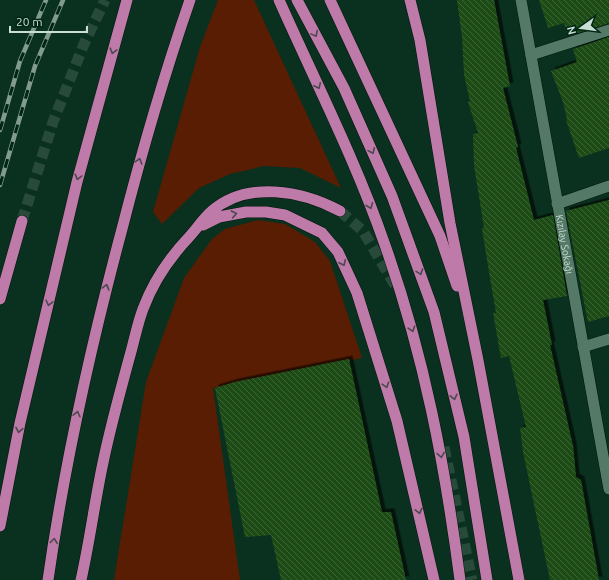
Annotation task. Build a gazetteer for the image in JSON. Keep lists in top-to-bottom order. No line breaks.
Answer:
{"streets":{"street":["Kızılay Sokağı"]},"scale_bar":"20 m","north":"left"}
